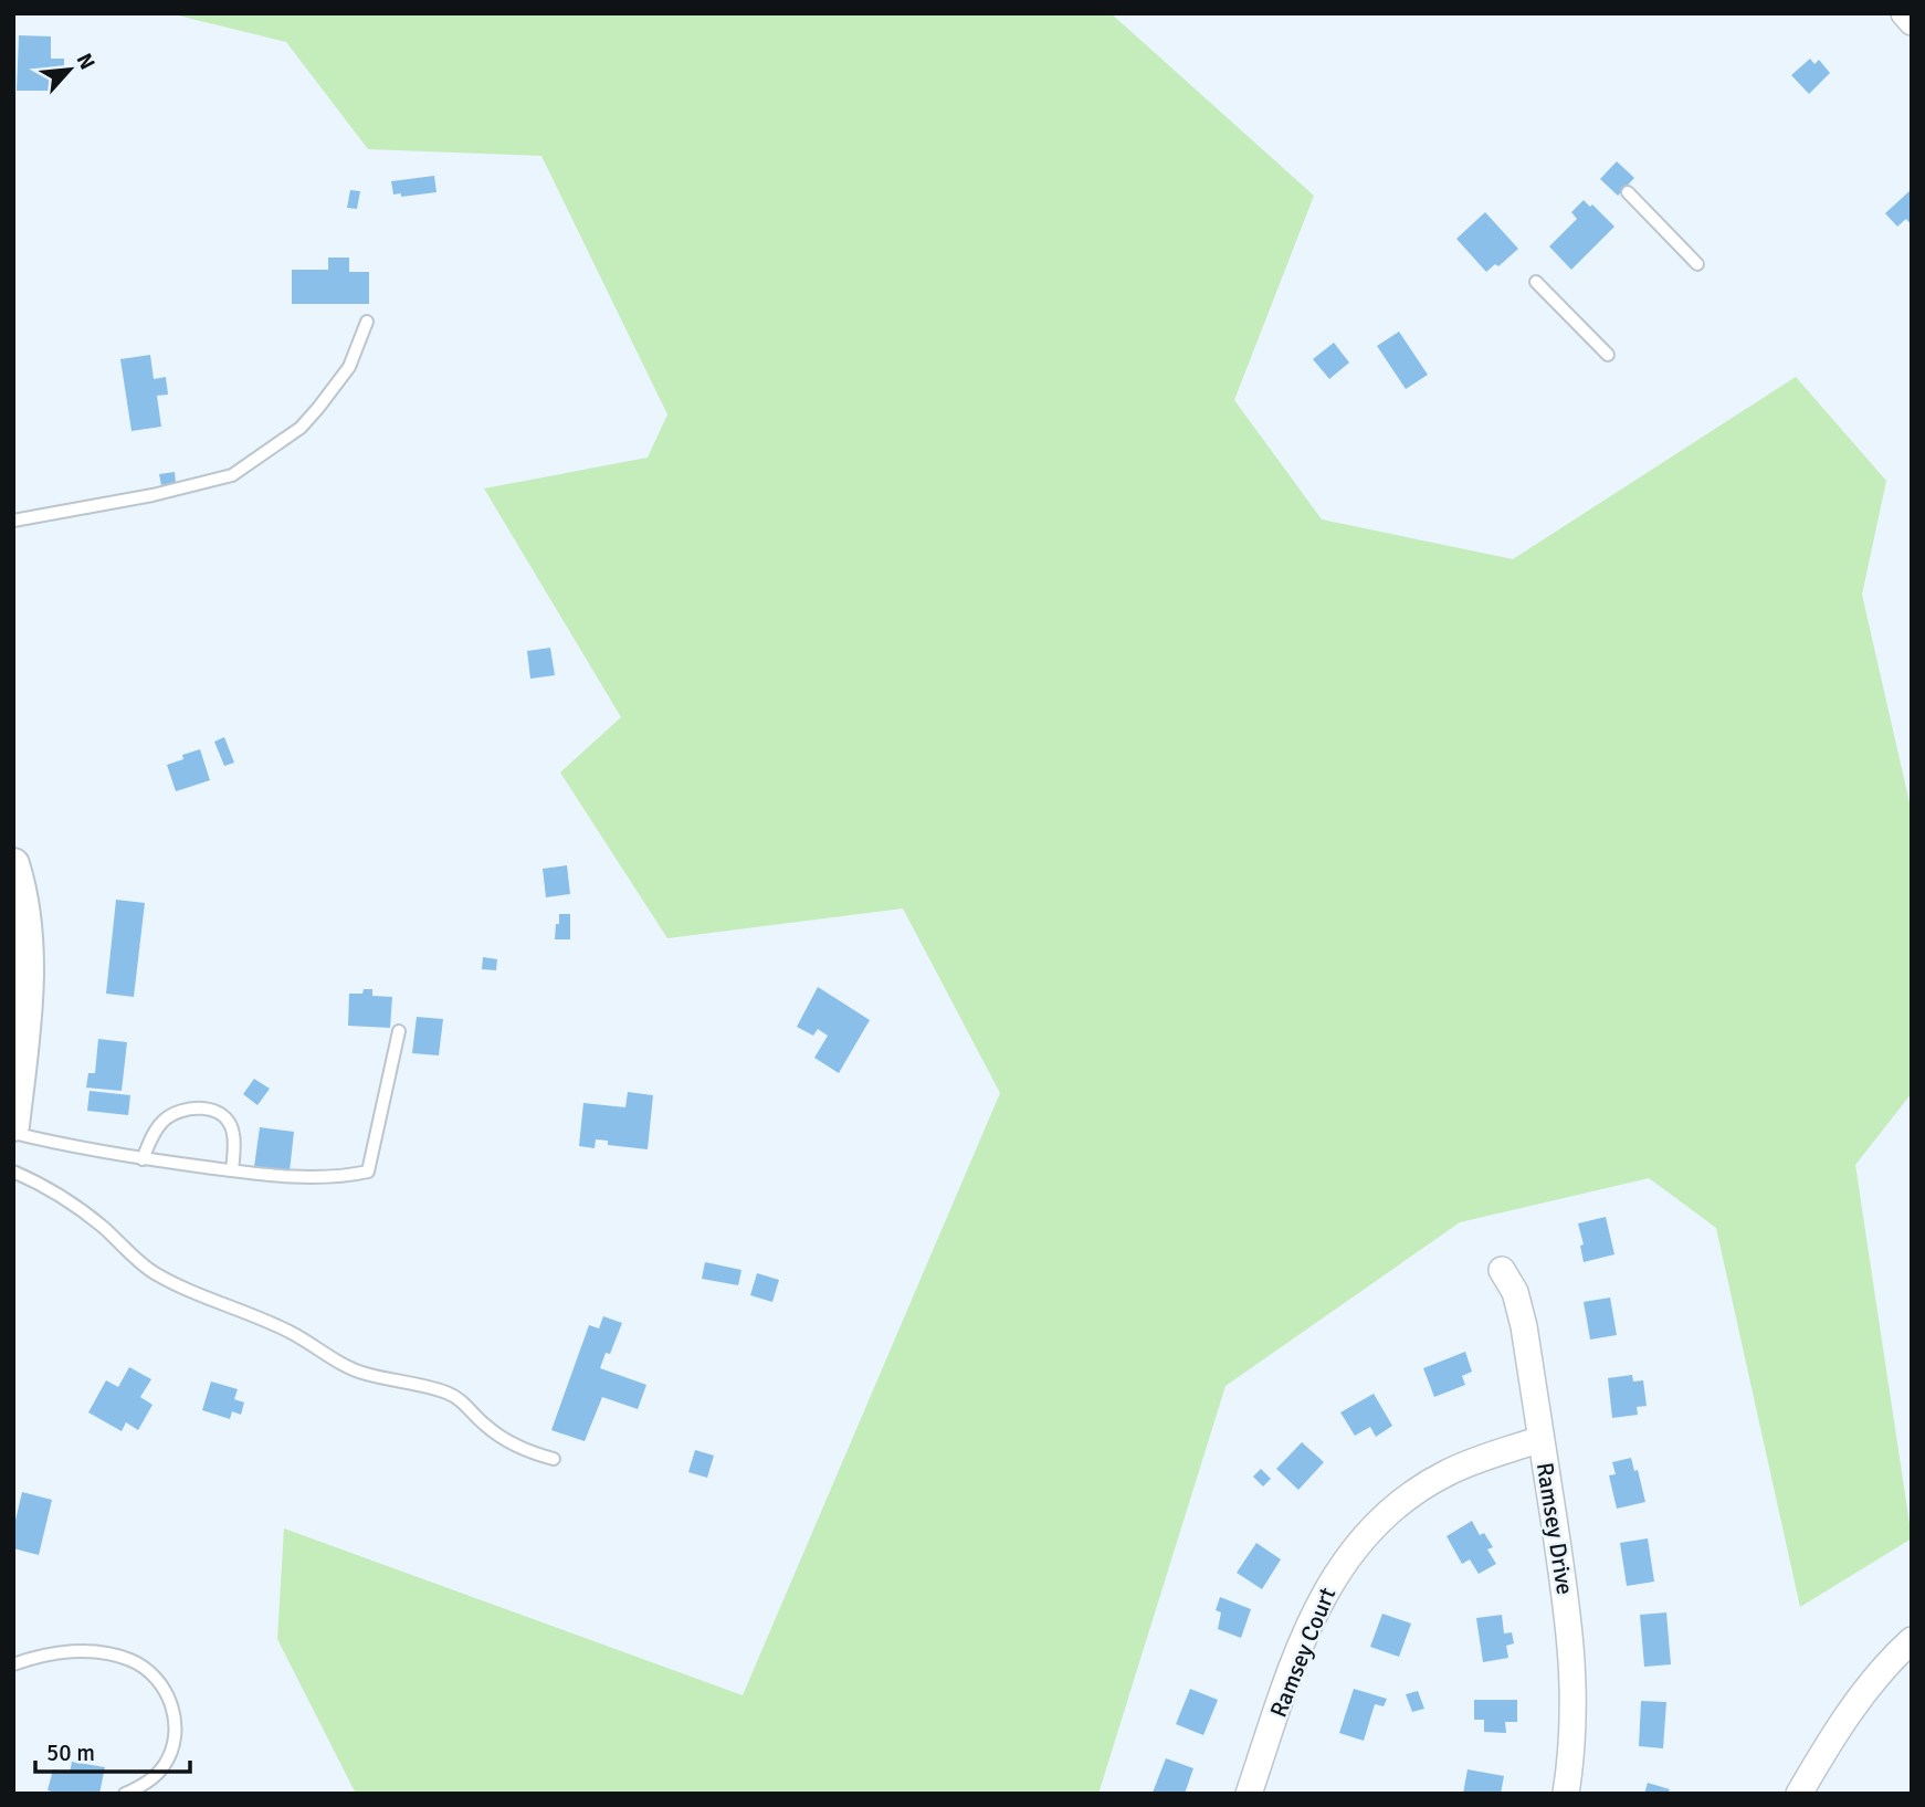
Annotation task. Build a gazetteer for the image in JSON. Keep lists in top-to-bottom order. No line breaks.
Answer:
{"streets":{"street":["Ramsey Drive","Ramsey Court"]},"crossings":[["Ramsey Drive","Ramsey Court"]],"scale_bar":"50 m","north":"top right"}
